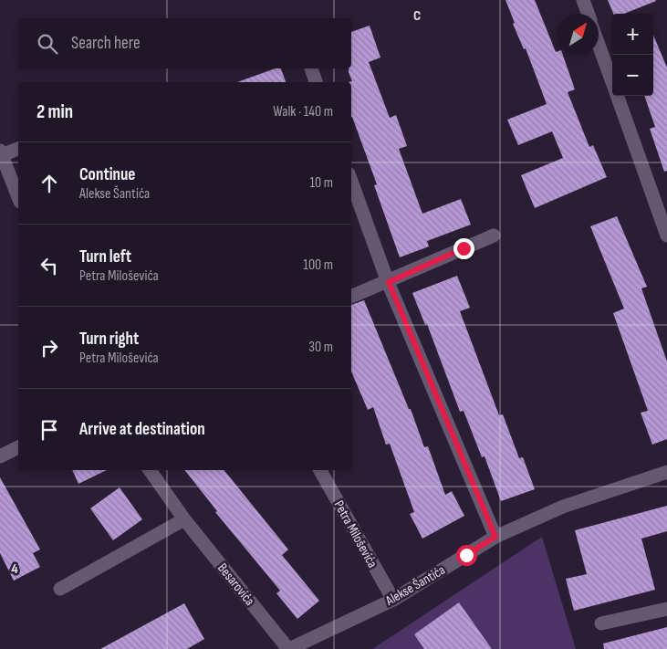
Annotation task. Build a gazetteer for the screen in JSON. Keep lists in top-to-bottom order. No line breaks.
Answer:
{"streets":{"street":["Petra Miloševića","Besarovića","Alekse Šantića"]},"crossings":[["Petra Miloševića","Alekse Šantića"],["Besarovića","Alekse Šantića"]],"north":"top right","page":{"map_buttons":["+","−"],"search":"Search here","heading":["2 min","Walk · 140 m"],"list":[["Continue","Alekse Šantića","10 m"],["Turn left","Petra Miloševića","100 m"],["Turn right","Petra Miloševića","30 m"],"Arrive at destination"]},"grid":{"columns":["C"],"rows":["4"]}}
